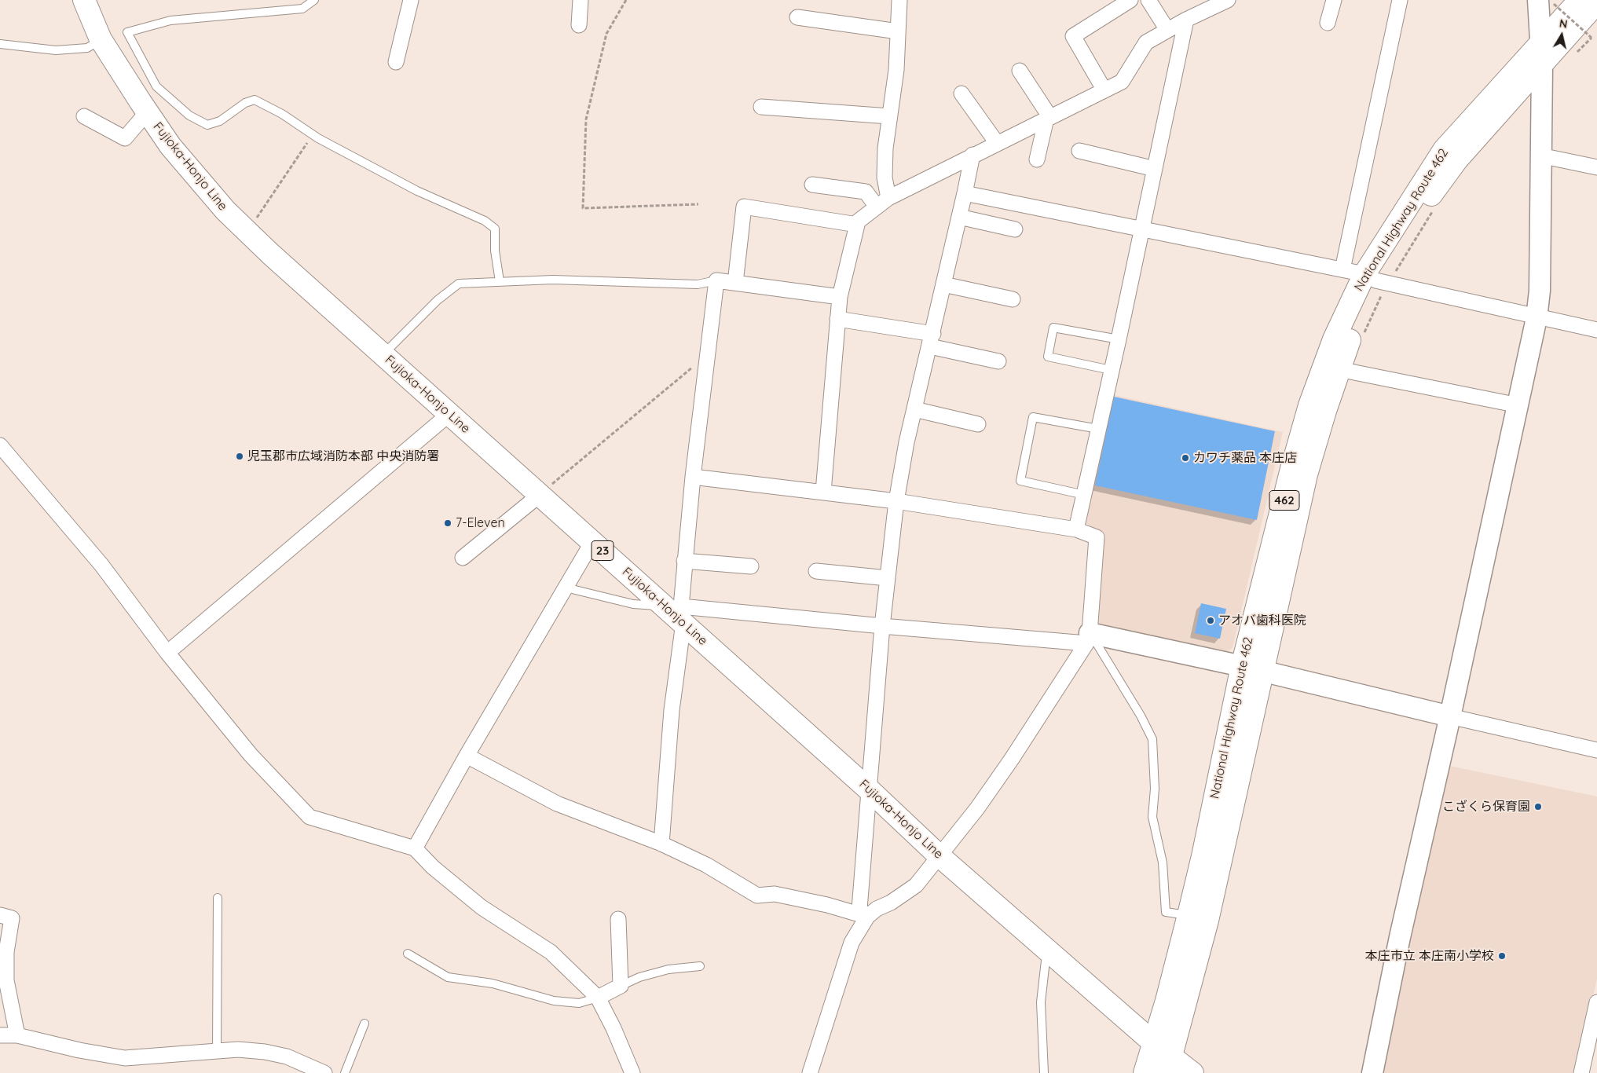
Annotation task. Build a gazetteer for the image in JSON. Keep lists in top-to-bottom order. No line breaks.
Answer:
{"streets":{"main road":["Fujioka-Honjo Line","National Highway Route 462","462","23"]},"crossings":[["Fujioka-Honjo Line","National Highway Route 462"]],"places":["児玉郡市広域消防本部 中央消防署","カワチ薬品 本庄店","7-Eleven","アオバ歯科医院","こざくら保育園","本庄市立 本庄南小学校"],"north":"top"}
